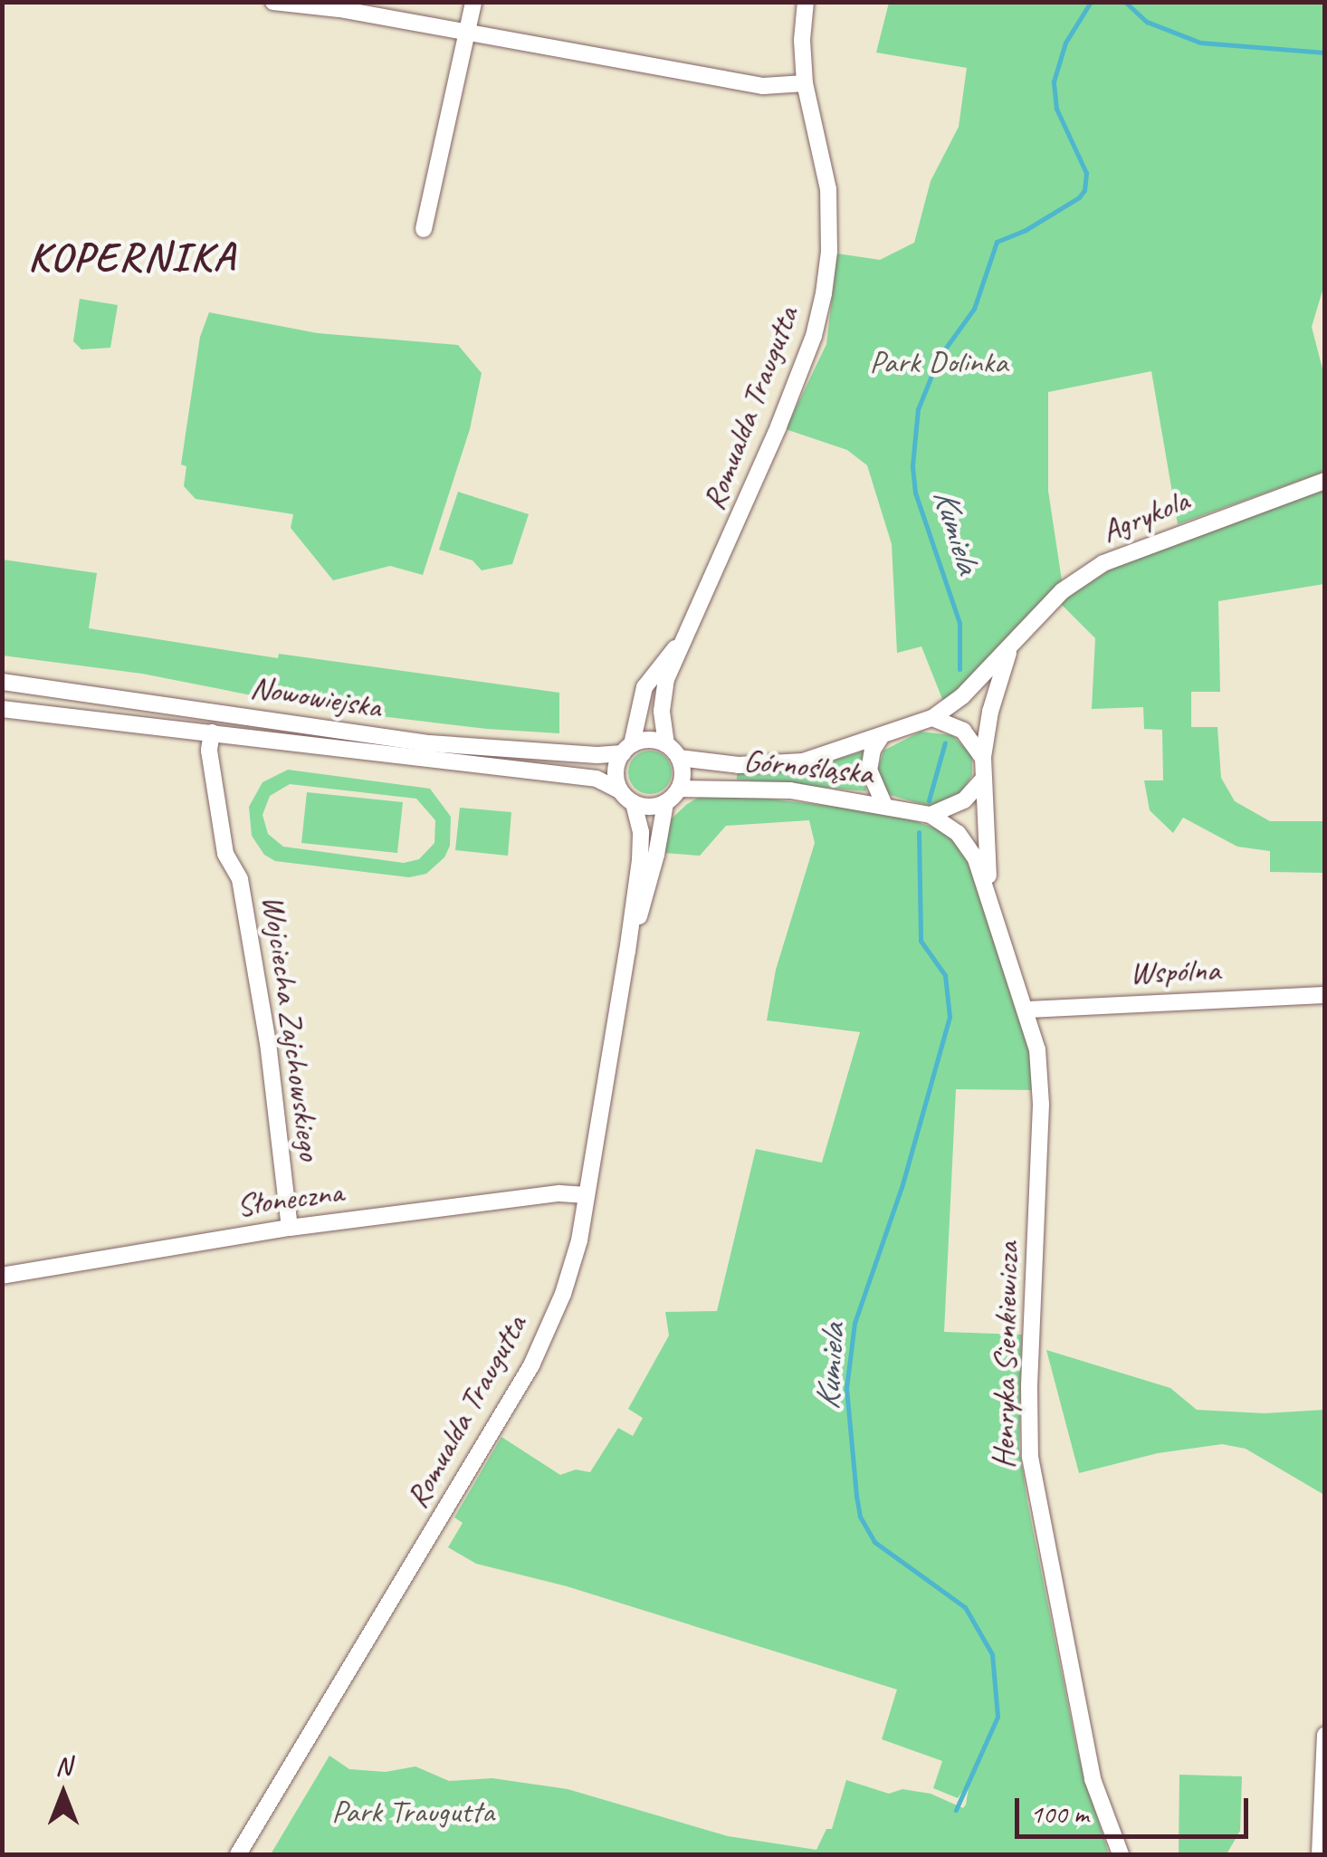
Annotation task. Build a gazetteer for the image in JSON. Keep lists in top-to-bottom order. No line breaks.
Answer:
{"streets":{"street":["Romualda Traugutta","Agrykola","Nowowiejska","Górnośląska","Wspólna","Wojciecha Zajchowskiego","Słoneczna","Henryka Sienkiewicza"]},"crossings":[["Romualda Traugutta","Nowowiejska"],["Romualda Traugutta","Górnośląska"],["Romualda Traugutta","Słoneczna"],["Agrykola","Górnośląska"],["Agrykola","Henryka Sienkiewicza"],["Nowowiejska","Górnośląska"],["Nowowiejska","Wojciecha Zajchowskiego"],["Górnośląska","Henryka Sienkiewicza"],["Wspólna","Henryka Sienkiewicza"],["Wojciecha Zajchowskiego","Słoneczna"]],"districts":["KOPERNIKA"],"water":["Kumiela"],"parks":["Park Dolinka","Park Traugutta"],"scale_bar":"100 m","north":"top"}
